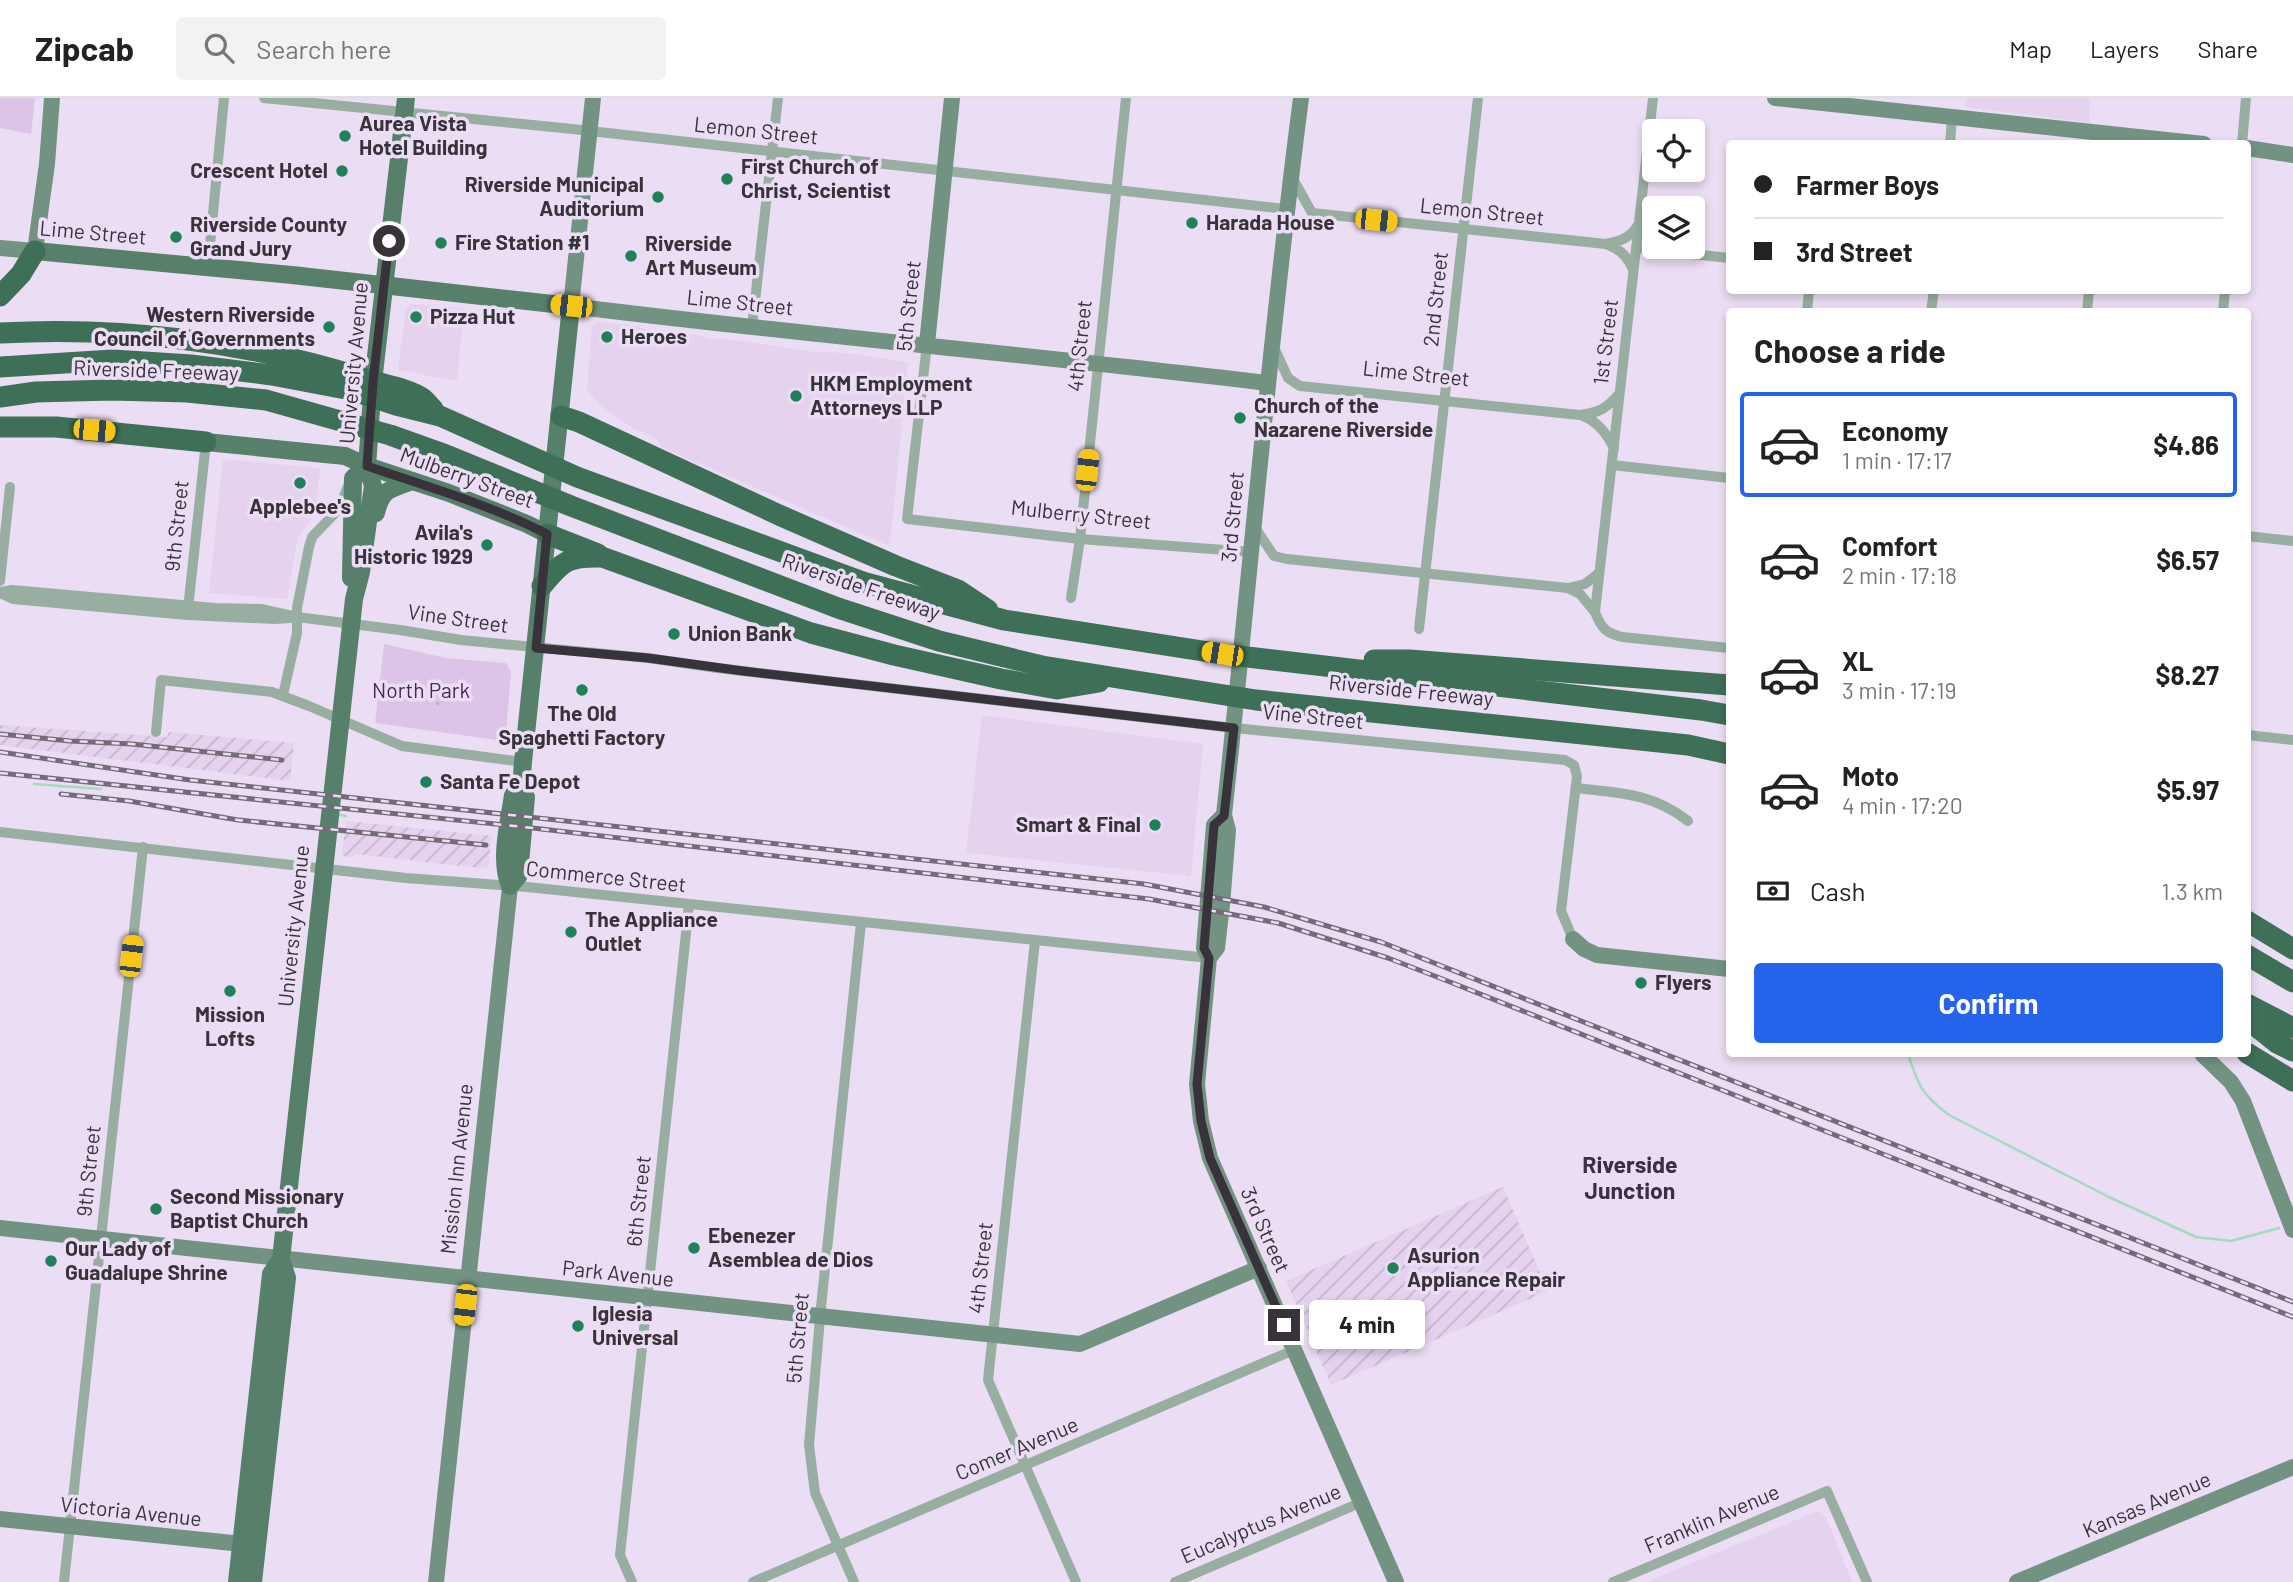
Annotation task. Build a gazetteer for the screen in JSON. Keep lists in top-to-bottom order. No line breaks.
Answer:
{"streets":{"highway":["Riverside Freeway"],"main road":["Lime Street","5th Street","University Avenue","Mulberry Street","3rd Street","Mission Inn Avenue","Park Avenue","Kansas Avenue","Victoria Avenue"],"street":["Lemon Street","2nd Street","1st Street","4th Street","9th Street","Vine Street","Commerce Street","6th Street","Comer Avenue","Franklin Avenue","Eucalyptus Avenue"]},"crossings":[["Lemon Street","2nd Street"],["Lemon Street","5th Street"],["Lemon Street","4th Street"],["Lemon Street","University Avenue"],["Lemon Street","3rd Street"],["Lemon Street","Mission Inn Avenue"],["Lime Street","2nd Street"],["Lime Street","5th Street"],["Lime Street","4th Street"],["Lime Street","University Avenue"],["Lime Street","3rd Street"],["Lime Street","Mission Inn Avenue"],["5th Street","Mulberry Street"],["5th Street","Commerce Street"],["5th Street","Park Avenue"],["5th Street","Comer Avenue"],["4th Street","Mulberry Street"],["4th Street","Commerce Street"],["4th Street","Park Avenue"],["4th Street","Comer Avenue"],["University Avenue","Mulberry Street"],["University Avenue","Park Avenue"],["University Avenue","Victoria Avenue"],["Mulberry Street","3rd Street"],["Mulberry Street","9th Street"],["Mulberry Street","Mission Inn Avenue"],["3rd Street","Vine Street"],["3rd Street","Commerce Street"],["3rd Street","Park Avenue"],["3rd Street","Comer Avenue"],["3rd Street","Eucalyptus Avenue"],["9th Street","Vine Street"],["9th Street","Commerce Street"],["9th Street","Park Avenue"],["9th Street","Victoria Avenue"],["Vine Street","Mission Inn Avenue"],["Commerce Street","Mission Inn Avenue"],["Commerce Street","6th Street"],["Mission Inn Avenue","Park Avenue"],["6th Street","Park Avenue"]],"districts":["Riverside Junction"],"parks":["North Park"],"places":["Aurea Vista Hotel Building","Crescent Hotel","First Church of Christ, Scientist","Riverside Municipal Auditorium","Harada House","Riverside County Grand Jury","Fire Station #1","Riverside Art Museum","Pizza Hut","Western Riverside Council of Governments","Heroes","HKM Employment Attorneys LLP","Church of the Nazarene Riverside","Applebee's","Avila's Historic 1929","Union Bank","The Old Spaghetti Factory","Santa Fe Depot","Smart & Final","The Appliance Outlet","Flyers","Mission Lofts","Second Missionary Baptist Church","Ebenezer Asemblea de Dios","Our Lady of Guadalupe Shrine","Asurion Appliance Repair","Iglesia Universal"],"page":{"header":"Zipcab","search":"Search here","nav":["Map","Layers","Share"],"banner":["Farmer Boys","3rd Street"],"heading":"Choose a ride","list":[{"name":"Economy","note":"1 min · 17:17","value":"$4.86"},{"name":"Comfort","note":"2 min · 17:18","value":"$6.57"},{"name":"XL","note":"3 min · 17:19","value":"$8.27"},{"name":"Moto","note":"4 min · 17:20","value":"$5.97"}],"pay":["Cash","1.3 km"],"buttons":"Confirm","bubble":"4 min"}}
